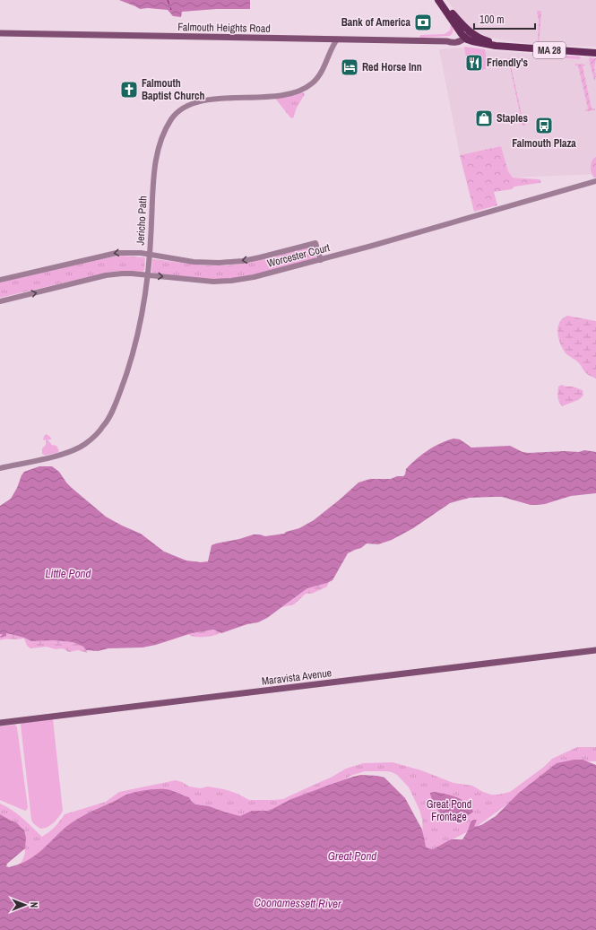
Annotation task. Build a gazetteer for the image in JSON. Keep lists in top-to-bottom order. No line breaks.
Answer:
{"streets":{"main road":["Falmouth Heights Road","MA 28","Maravista Avenue"],"street":["Jericho Path","Worcester Court"]},"crossings":[["Falmouth Heights Road","MA 28"],["Falmouth Heights Road","Jericho Path"],["Jericho Path","Worcester Court"]],"water":["Little Pond","Great Pond","Coonamessett River"],"parks":["Great Pond Frontage"],"places":{"bank":["Bank of America"],"restaurant":["Friendly's"],"hotel":["Red Horse Inn"],"church":["Falmouth Baptist Church"],"shop":["Staples"],"bus stop":["Falmouth Plaza"]},"scale_bar":"100 m","north":"right"}
